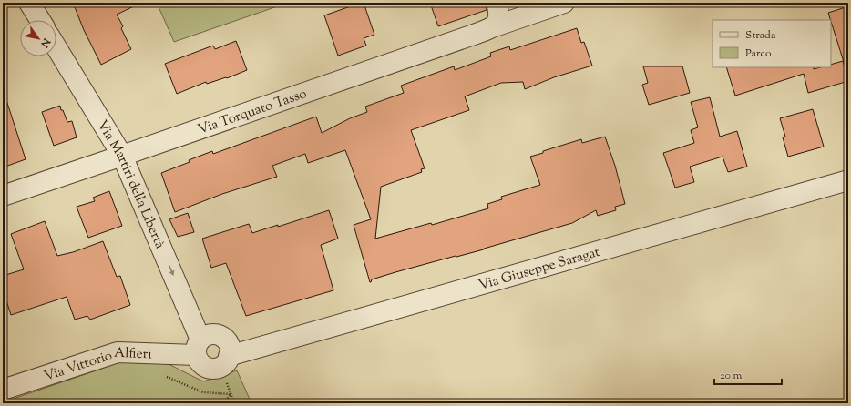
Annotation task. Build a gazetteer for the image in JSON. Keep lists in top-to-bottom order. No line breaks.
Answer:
{"streets":{"street":["Via Torquato Tasso","Via Martiri della Libertà","Via Giuseppe Saragat","Via Vittorio Alfieri"]},"crossings":[["Via Torquato Tasso","Via Martiri della Libertà"],["Via Martiri della Libertà","Via Giuseppe Saragat"],["Via Martiri della Libertà","Via Vittorio Alfieri"]],"one_way":["Via Martiri della Libertà"],"legend":["Strada","Parco"],"scale_bar":"20 m","north":"bottom right"}
